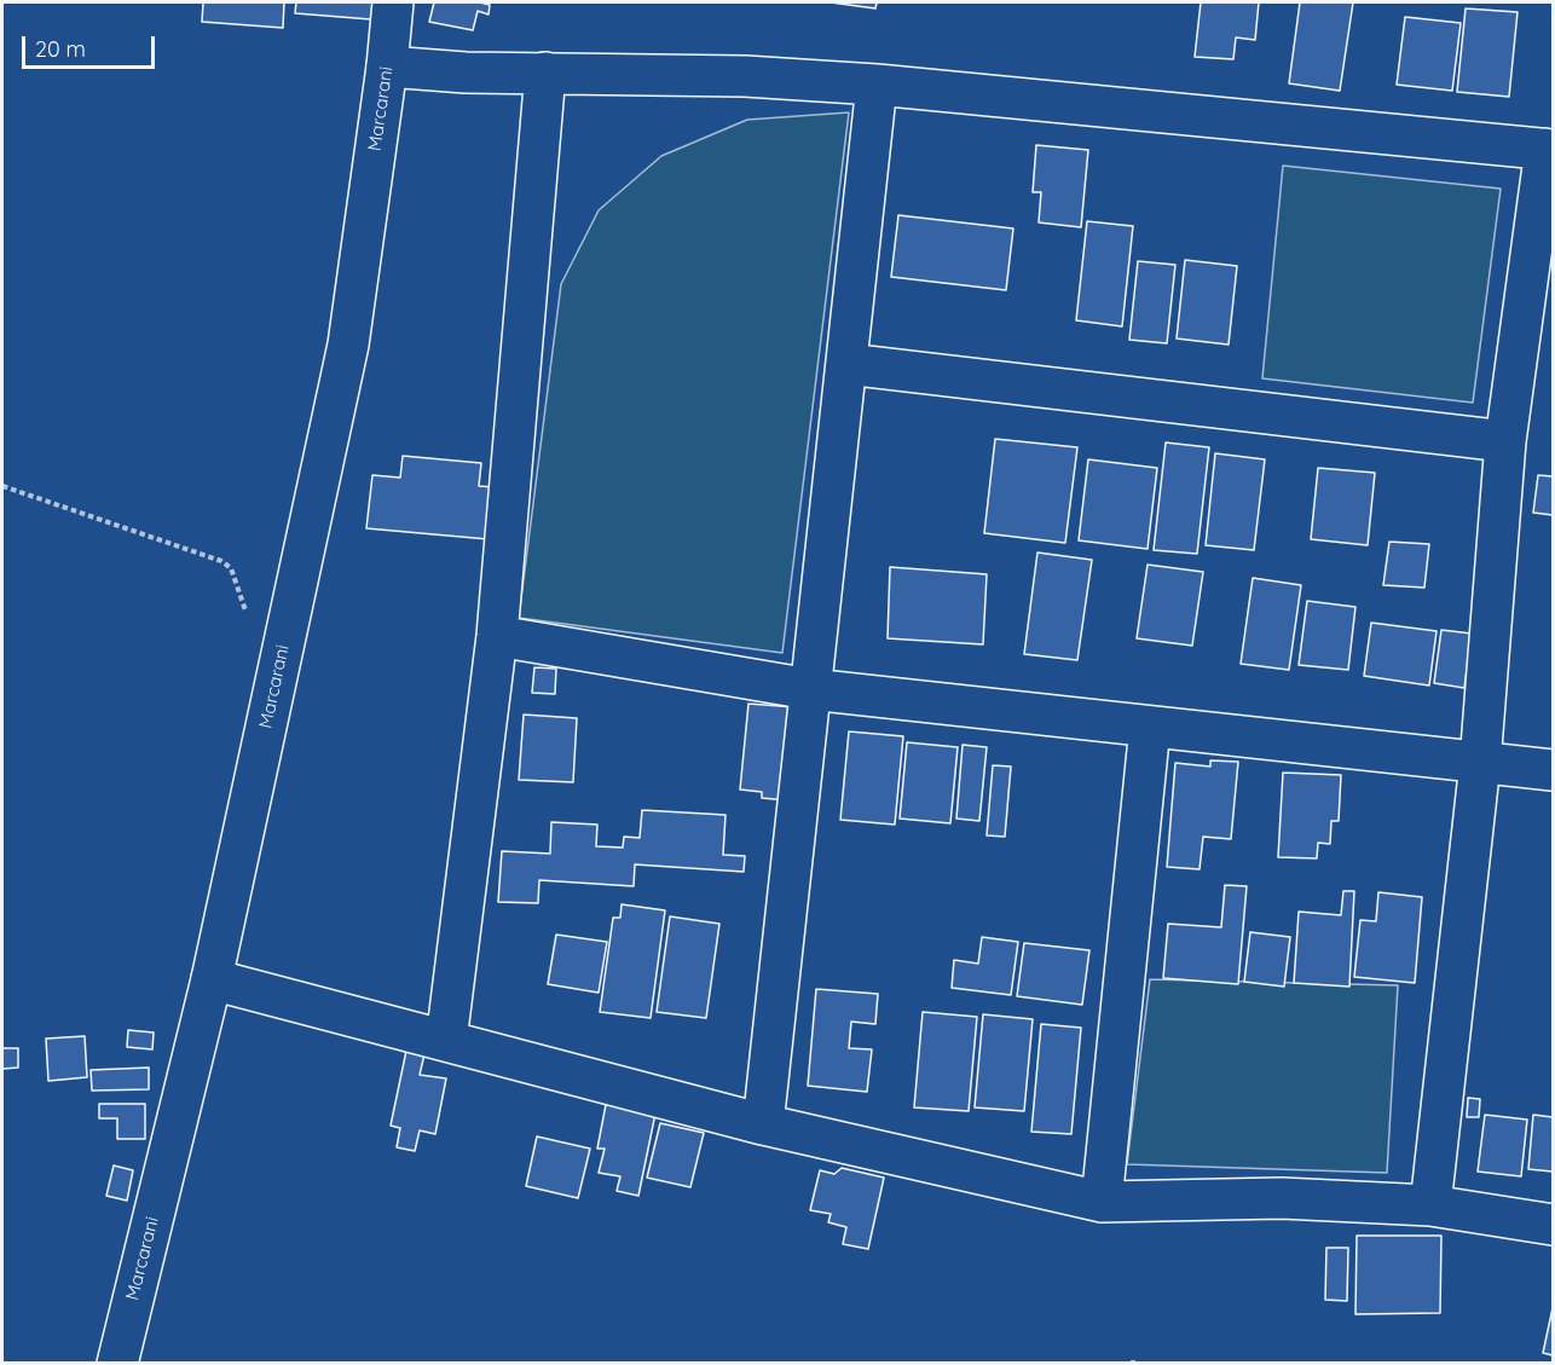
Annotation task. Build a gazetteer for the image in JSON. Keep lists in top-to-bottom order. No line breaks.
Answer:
{"streets":{"street":["Marcarani"]},"scale_bar":"20 m"}
